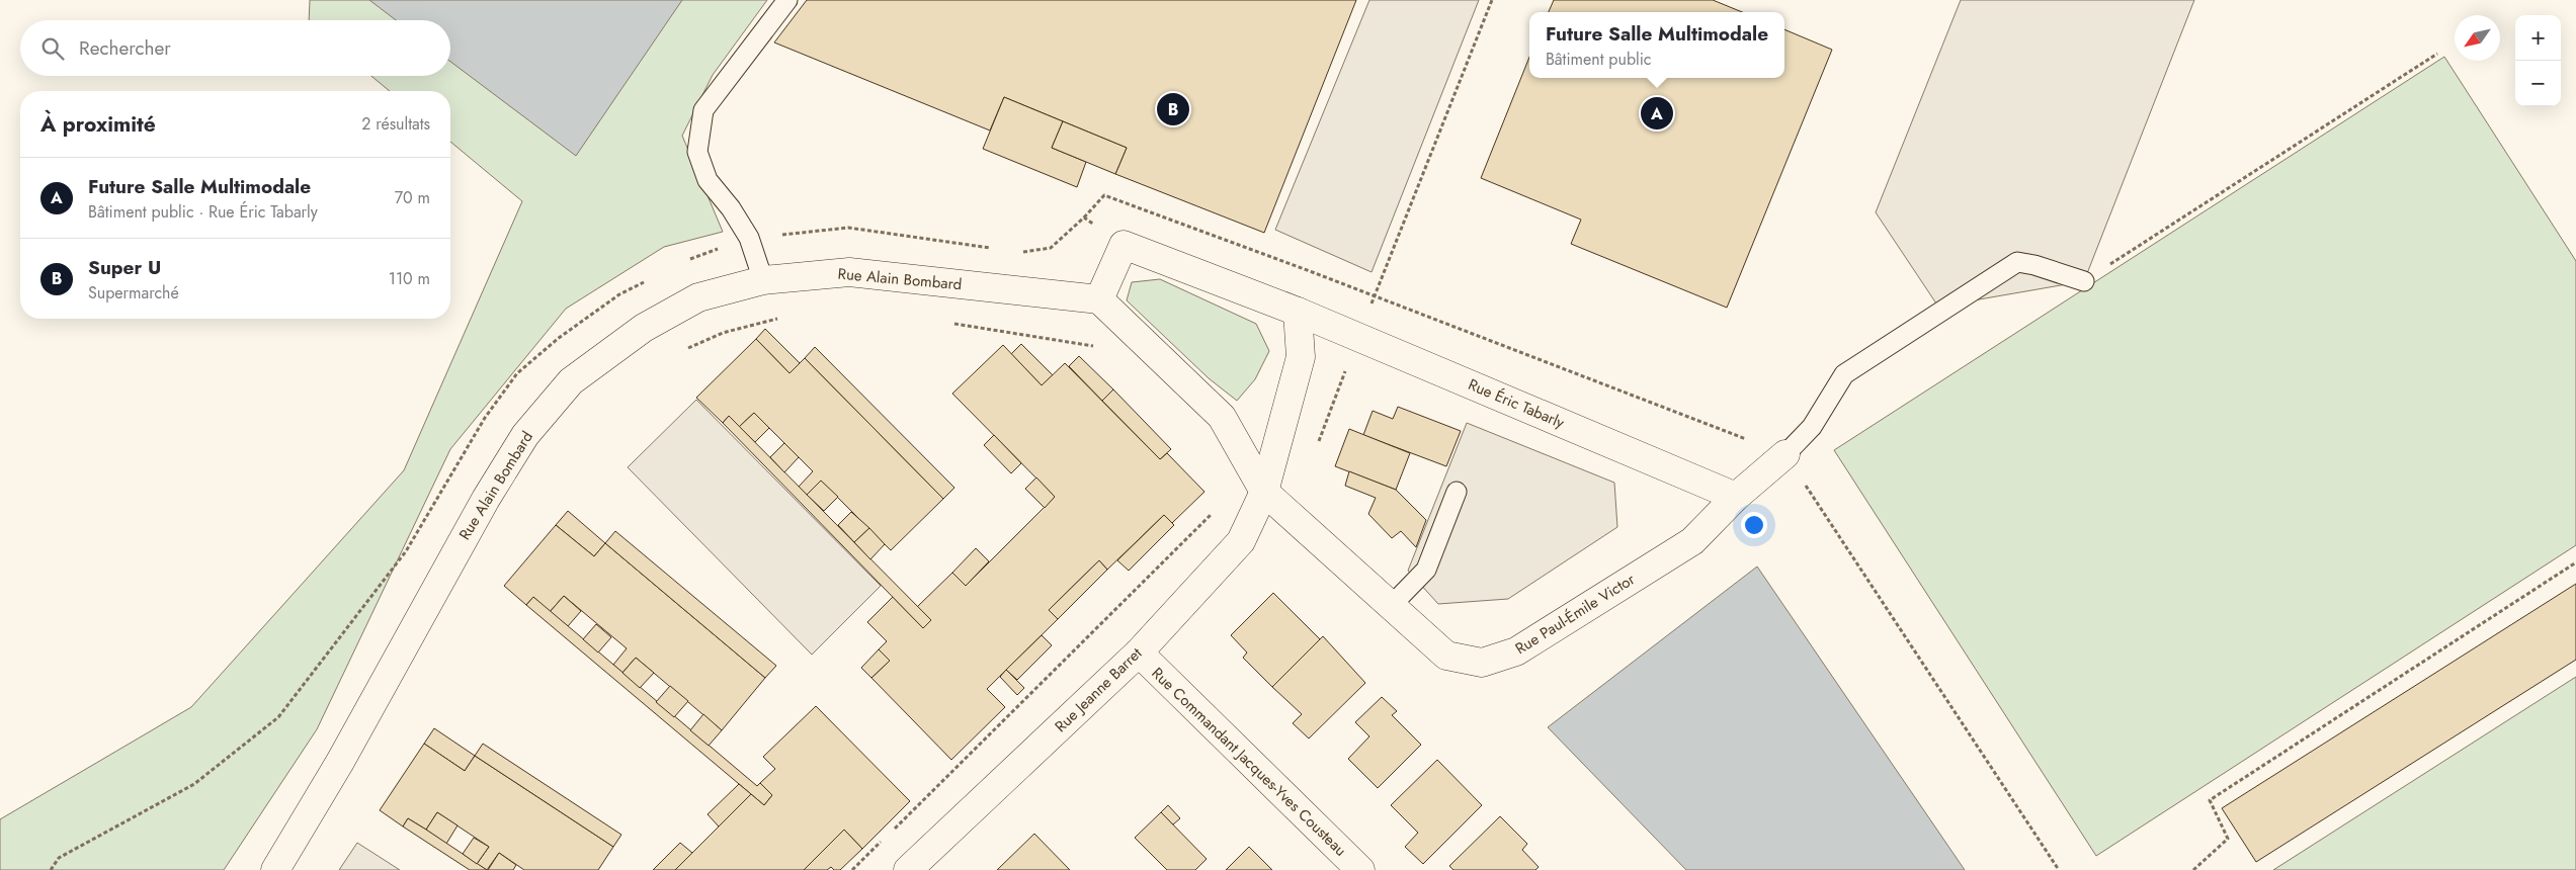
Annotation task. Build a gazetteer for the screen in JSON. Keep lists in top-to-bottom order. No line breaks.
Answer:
{"streets":{"street":["Rue Alain Bombard","Rue Éric Tabarly","Rue Paul-Émile Victor","Rue Jeanne Barret","Rue Commandant Jacques-Yves Cousteau"]},"crossings":[["Rue Alain Bombard","Rue Paul-Émile Victor"],["Rue Éric Tabarly","Rue Paul-Émile Victor"],["Rue Éric Tabarly","Rue Jeanne Barret"],["Rue Paul-Émile Victor","Rue Jeanne Barret"],["Rue Jeanne Barret","Rue Commandant Jacques-Yves Cousteau"]],"north":"bottom left","page":{"popup":["Future Salle Multimodale","Bâtiment public"],"map_buttons":["+","−"],"search":"Rechercher","pins":["B","A"],"heading":["À proximité","2 résultats"],"list":[{"mark":"A","name":"Future Salle Multimodale","note":"Bâtiment public · Rue Éric Tabarly","value":"70 m"},{"mark":"B","name":"Super U","note":"Supermarché","value":"110 m"}]}}
